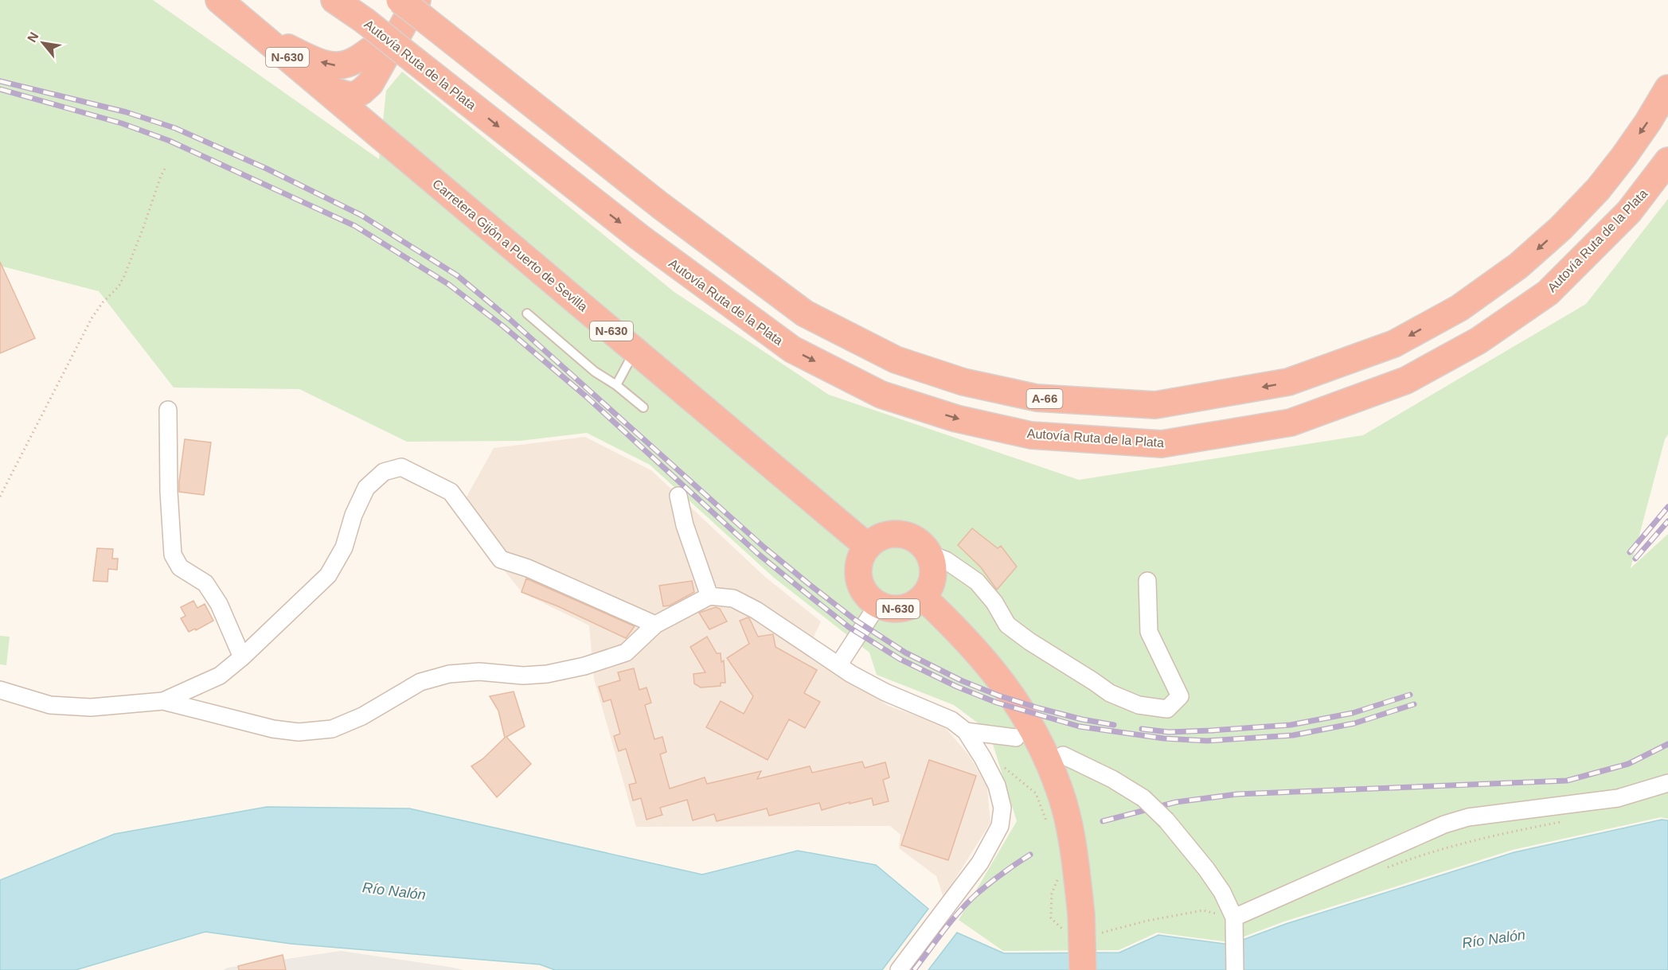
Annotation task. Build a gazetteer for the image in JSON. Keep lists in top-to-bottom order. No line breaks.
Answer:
{"streets":{"highway":["N-630","Autovía Ruta de la Plata","Carretera Gijón a Puerto de Sevilla","A-66"]},"crossings":[["N-630","Carretera Gijón a Puerto de Sevilla"]],"one_way":["Autovía Ruta de la Plata"],"water":["Río Nalón"],"north":"top left"}
